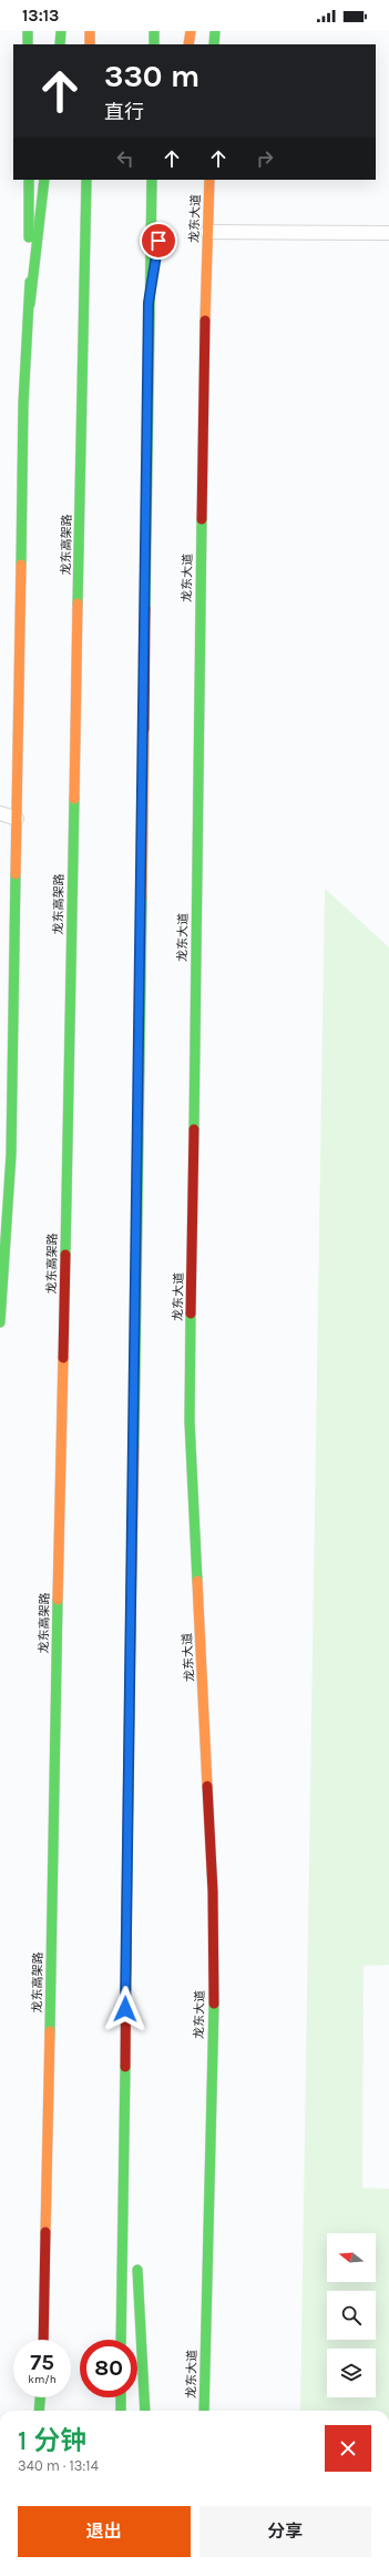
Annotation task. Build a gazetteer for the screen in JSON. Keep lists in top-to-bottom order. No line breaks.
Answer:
{"streets":{"main road":["龙东大道","龙东高架路"]},"north":"left","page":{"status":"13:13","turn":["330 m","直行"],"speed":"75 km/h","limit":"80","heading":["1 分钟","340 m · 13:14"],"buttons":["退出","分享"]}}
